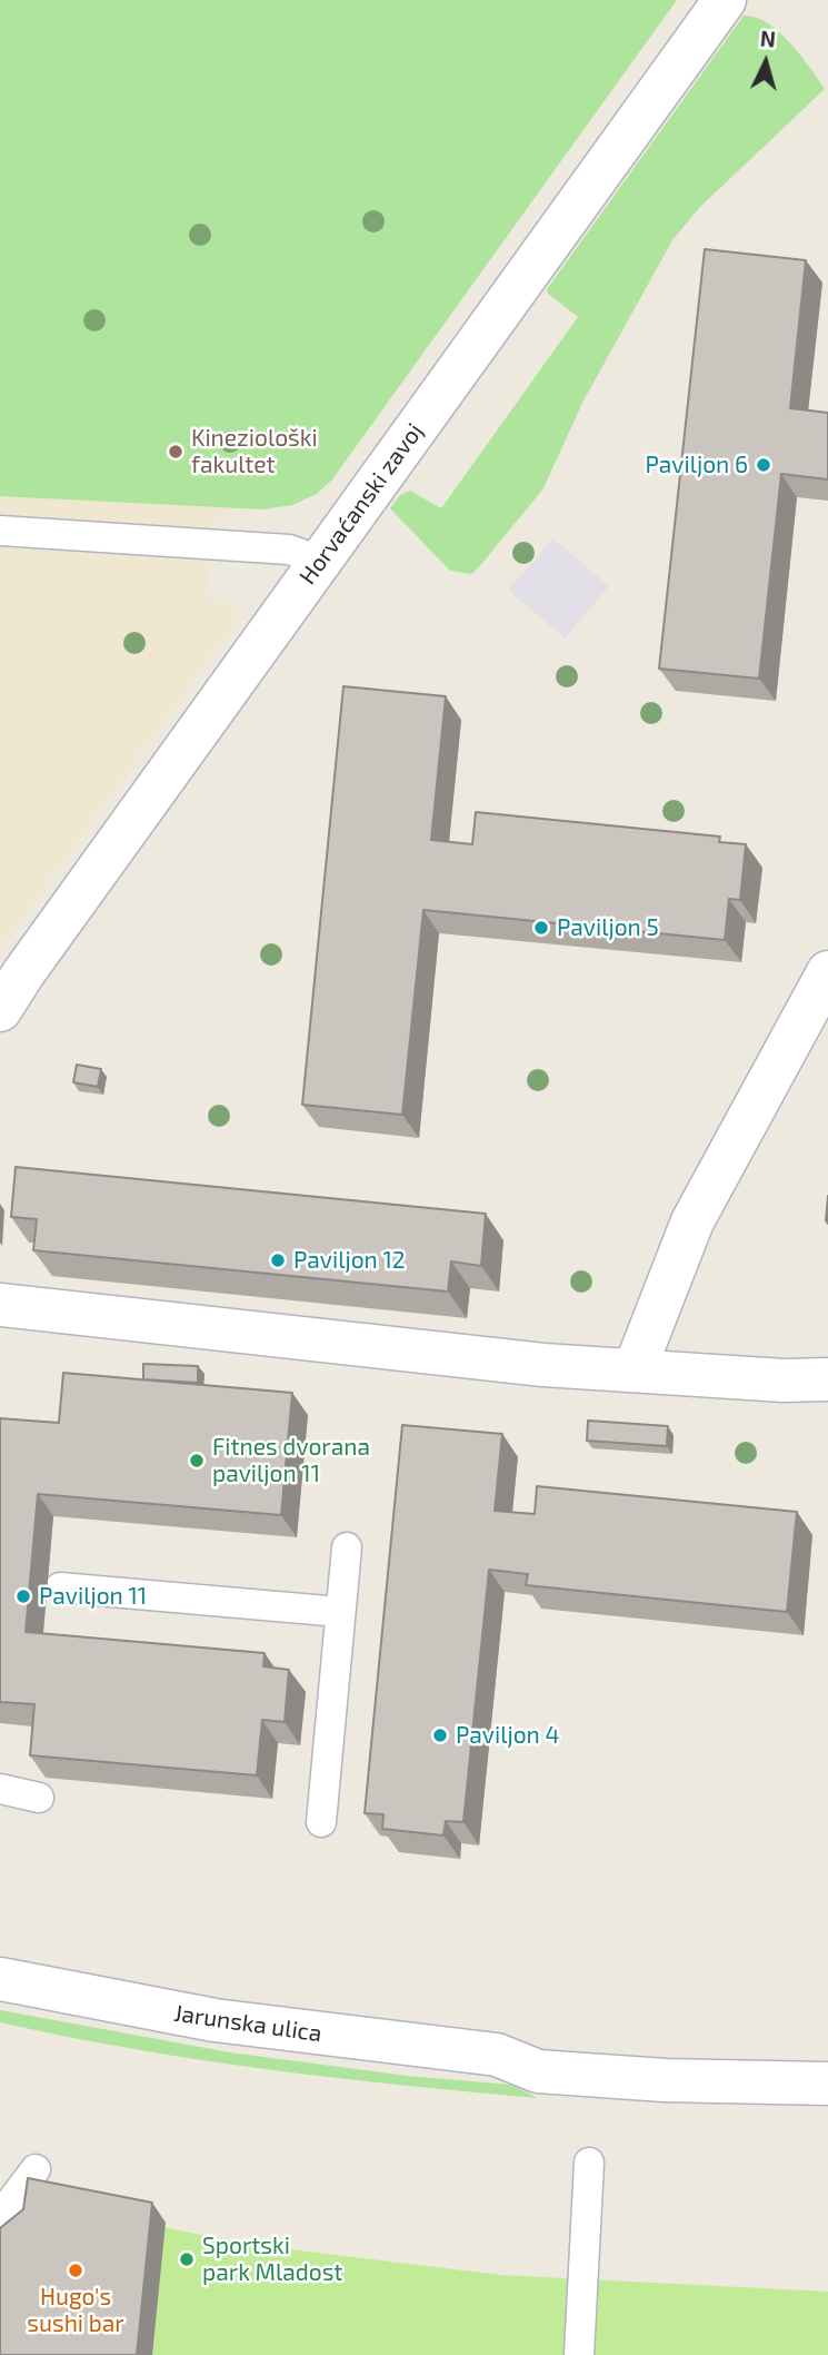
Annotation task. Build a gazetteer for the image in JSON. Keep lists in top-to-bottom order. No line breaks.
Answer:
{"streets":{"street":["Horvaćanski zavoj","Jarunska ulica"]},"places":["Kineziološki fakultet","Paviljon 6","Paviljon 5","Paviljon 12","Fitnes dvorana paviljon 11","Paviljon 11","Paviljon 4","Sportski park Mladost","Hugo's sushi bar"],"north":"top"}
